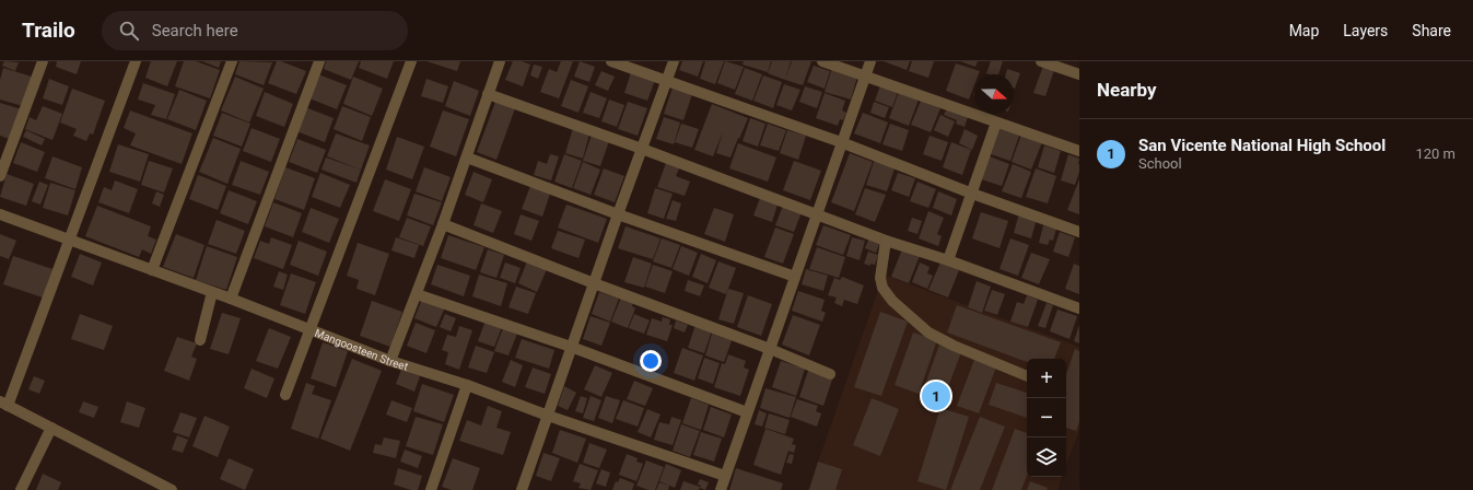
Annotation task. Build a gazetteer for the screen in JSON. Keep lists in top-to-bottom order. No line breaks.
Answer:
{"streets":{"street":["Mangoosteen Street"]},"north":"right","page":{"header":"Trailo","search":"Search here","nav":["Map","Layers","Share"],"heading":"Nearby","list":[{"mark":"1","name":"San Vicente National High School","note":"School","value":"120 m"}],"map_buttons":["+","−"],"pins":"1"}}
